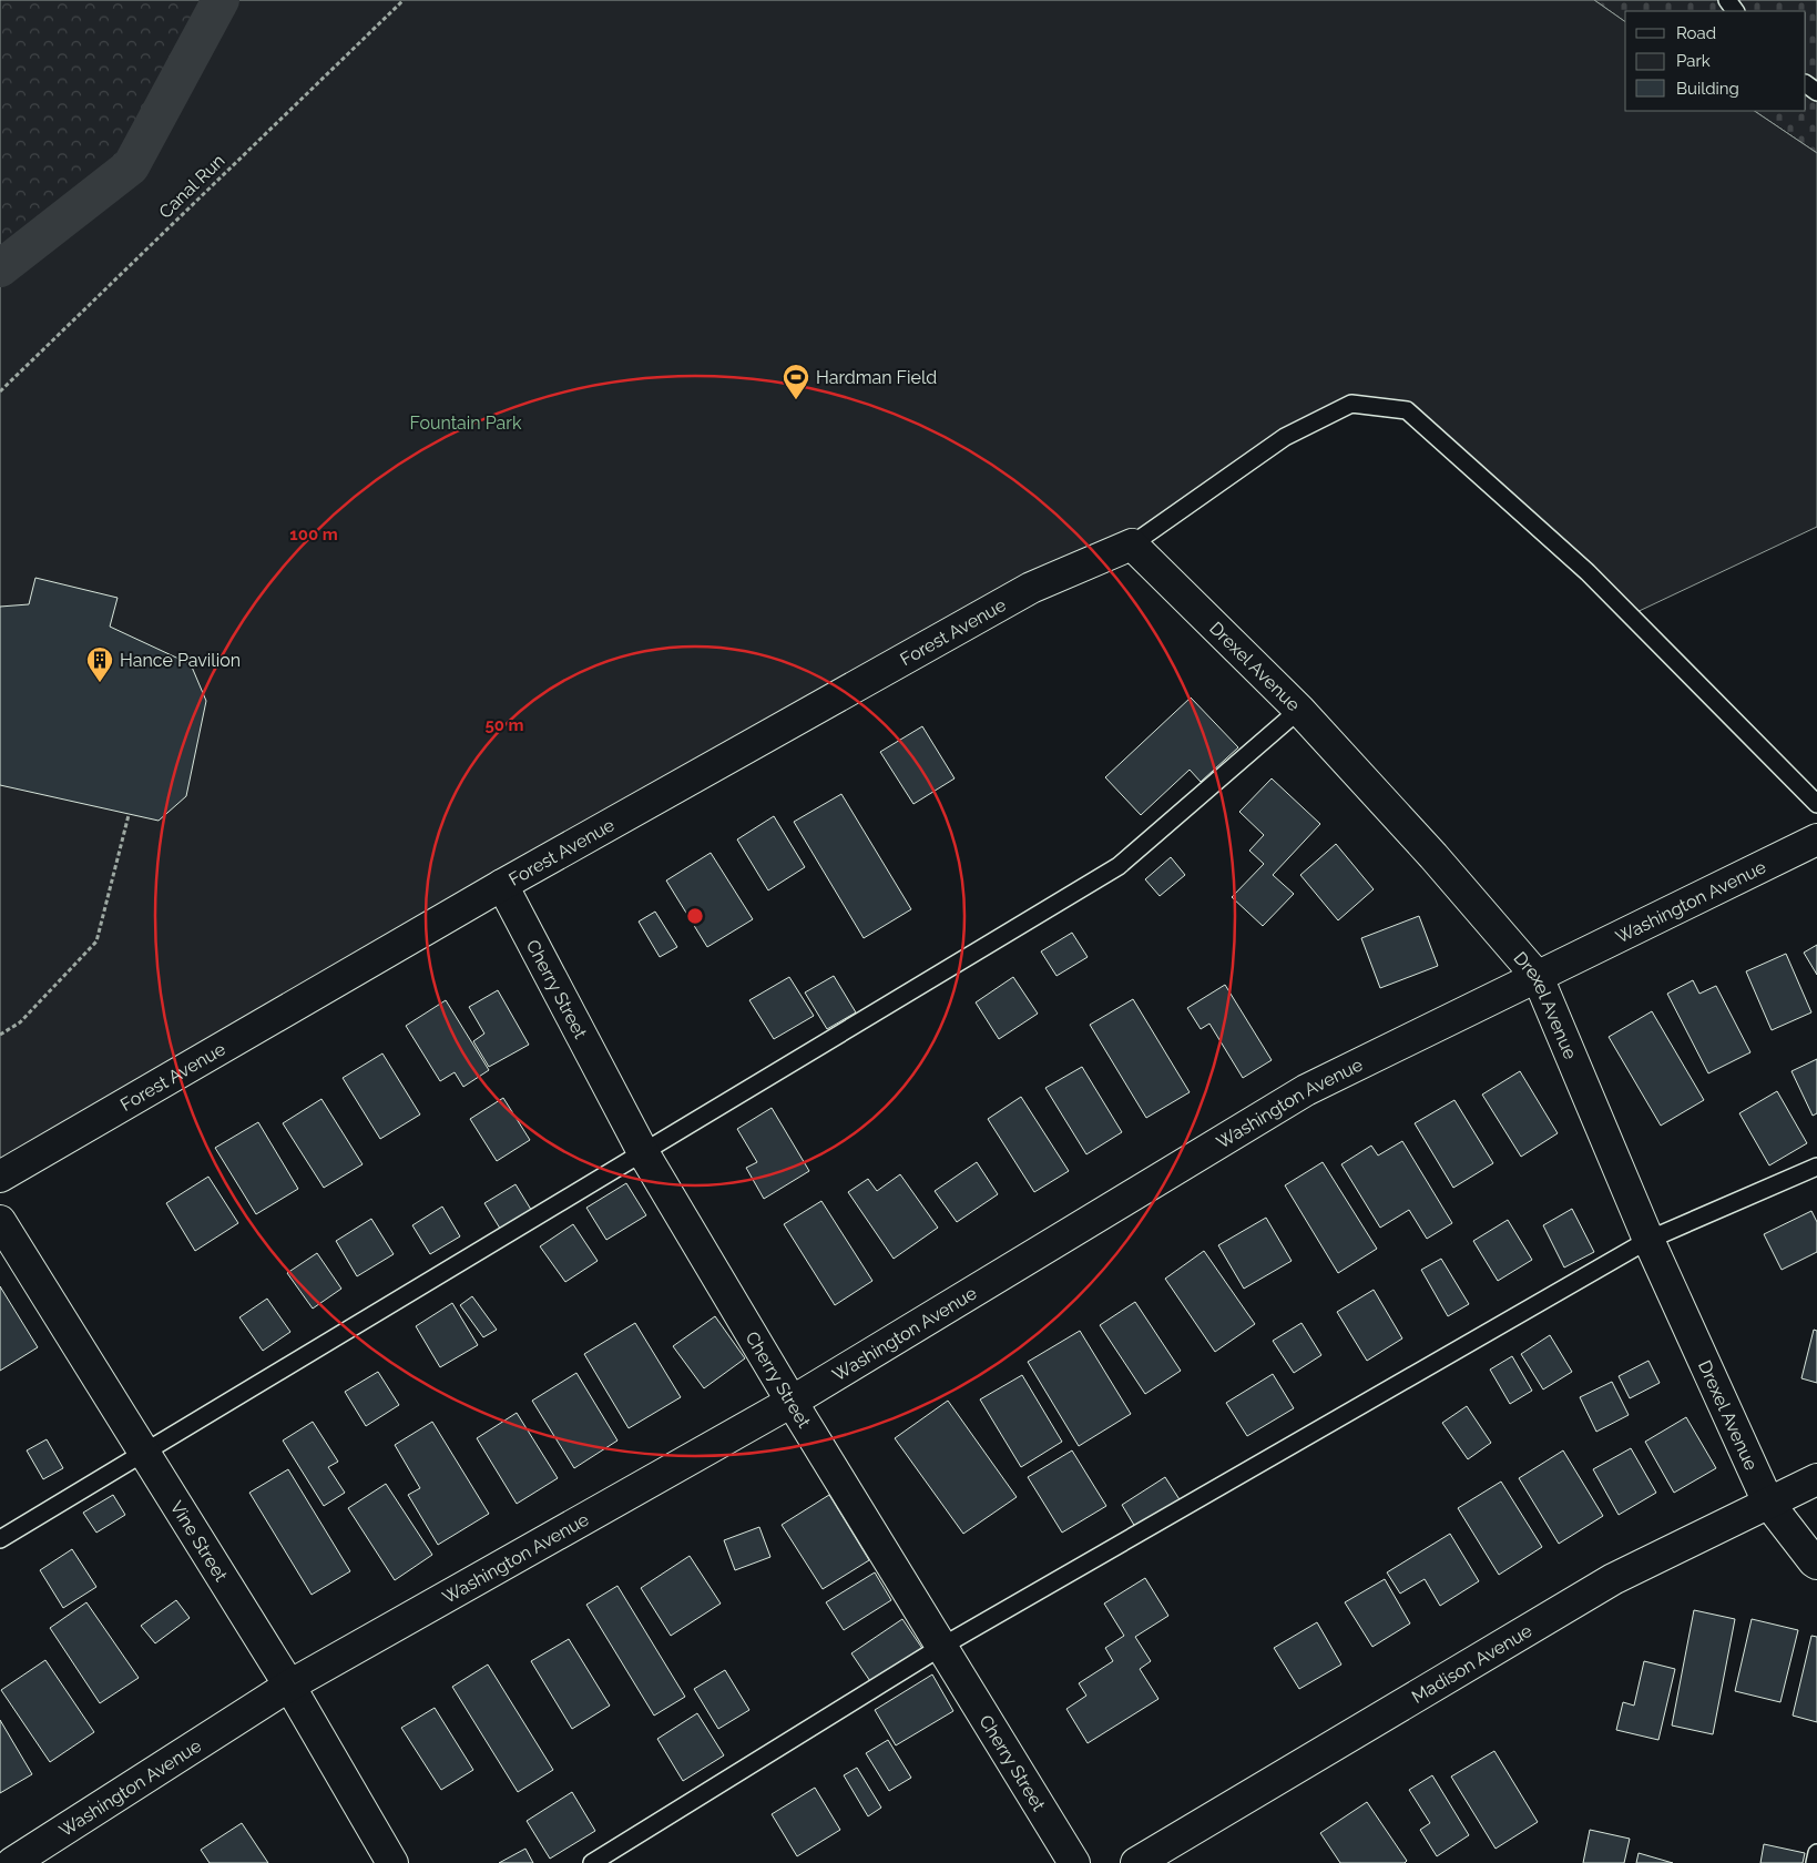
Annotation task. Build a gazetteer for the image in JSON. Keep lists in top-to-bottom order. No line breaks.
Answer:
{"streets":{"street":["Forest Avenue","Drexel Avenue","Washington Avenue","Cherry Street","Vine Street","Madison Avenue"],"path":["Canal Run"]},"crossings":[["Forest Avenue","Drexel Avenue"],["Forest Avenue","Cherry Street"],["Drexel Avenue","Washington Avenue"],["Drexel Avenue","Madison Avenue"],["Washington Avenue","Cherry Street"],["Washington Avenue","Vine Street"]],"parks":["Fountain Park"],"places":{"sports":["Hardman Field"],"building":["Hance Pavilion"]},"legend":["Road","Park","Building"],"rings":["100 m","50 m"]}
